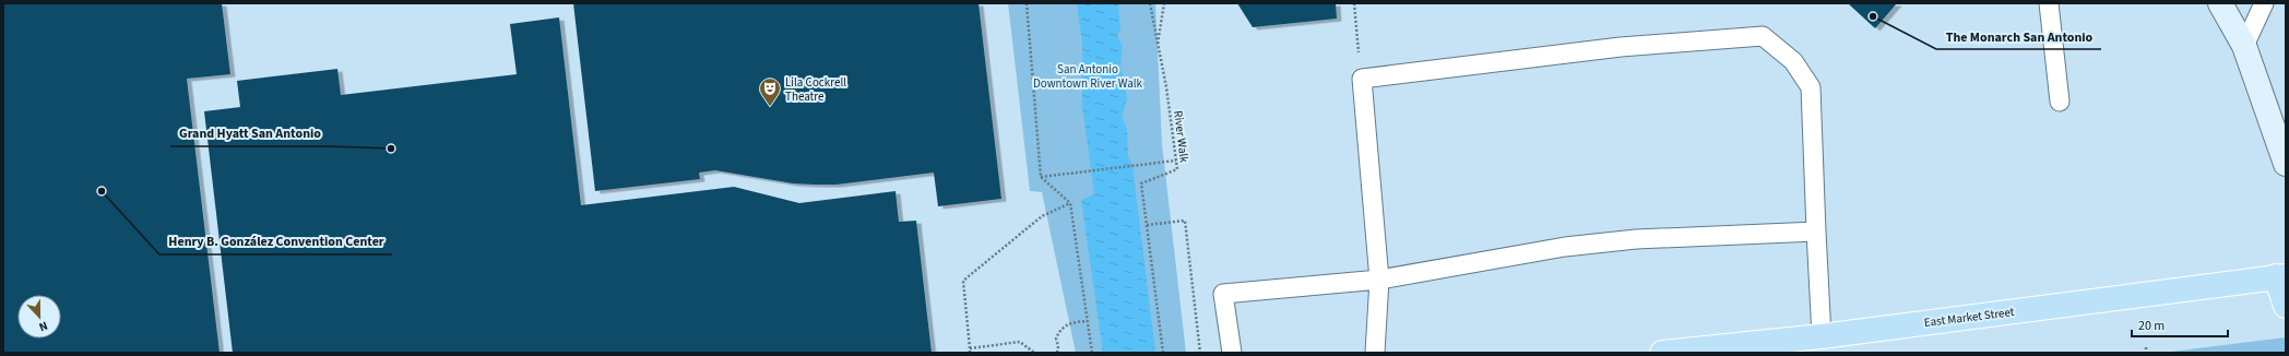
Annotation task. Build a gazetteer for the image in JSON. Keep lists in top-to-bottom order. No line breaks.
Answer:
{"streets":{"main road":["East Market Street"],"path":["River Walk"]},"parks":["San Antonio Downtown River Walk"],"places":{"other":["The Monarch San Antonio","Grand Hyatt San Antonio","Henry B. González Convention Center"],"theatre":["Lila Cockrell Theatre"]},"scale_bar":"20 m","north":"bottom"}
